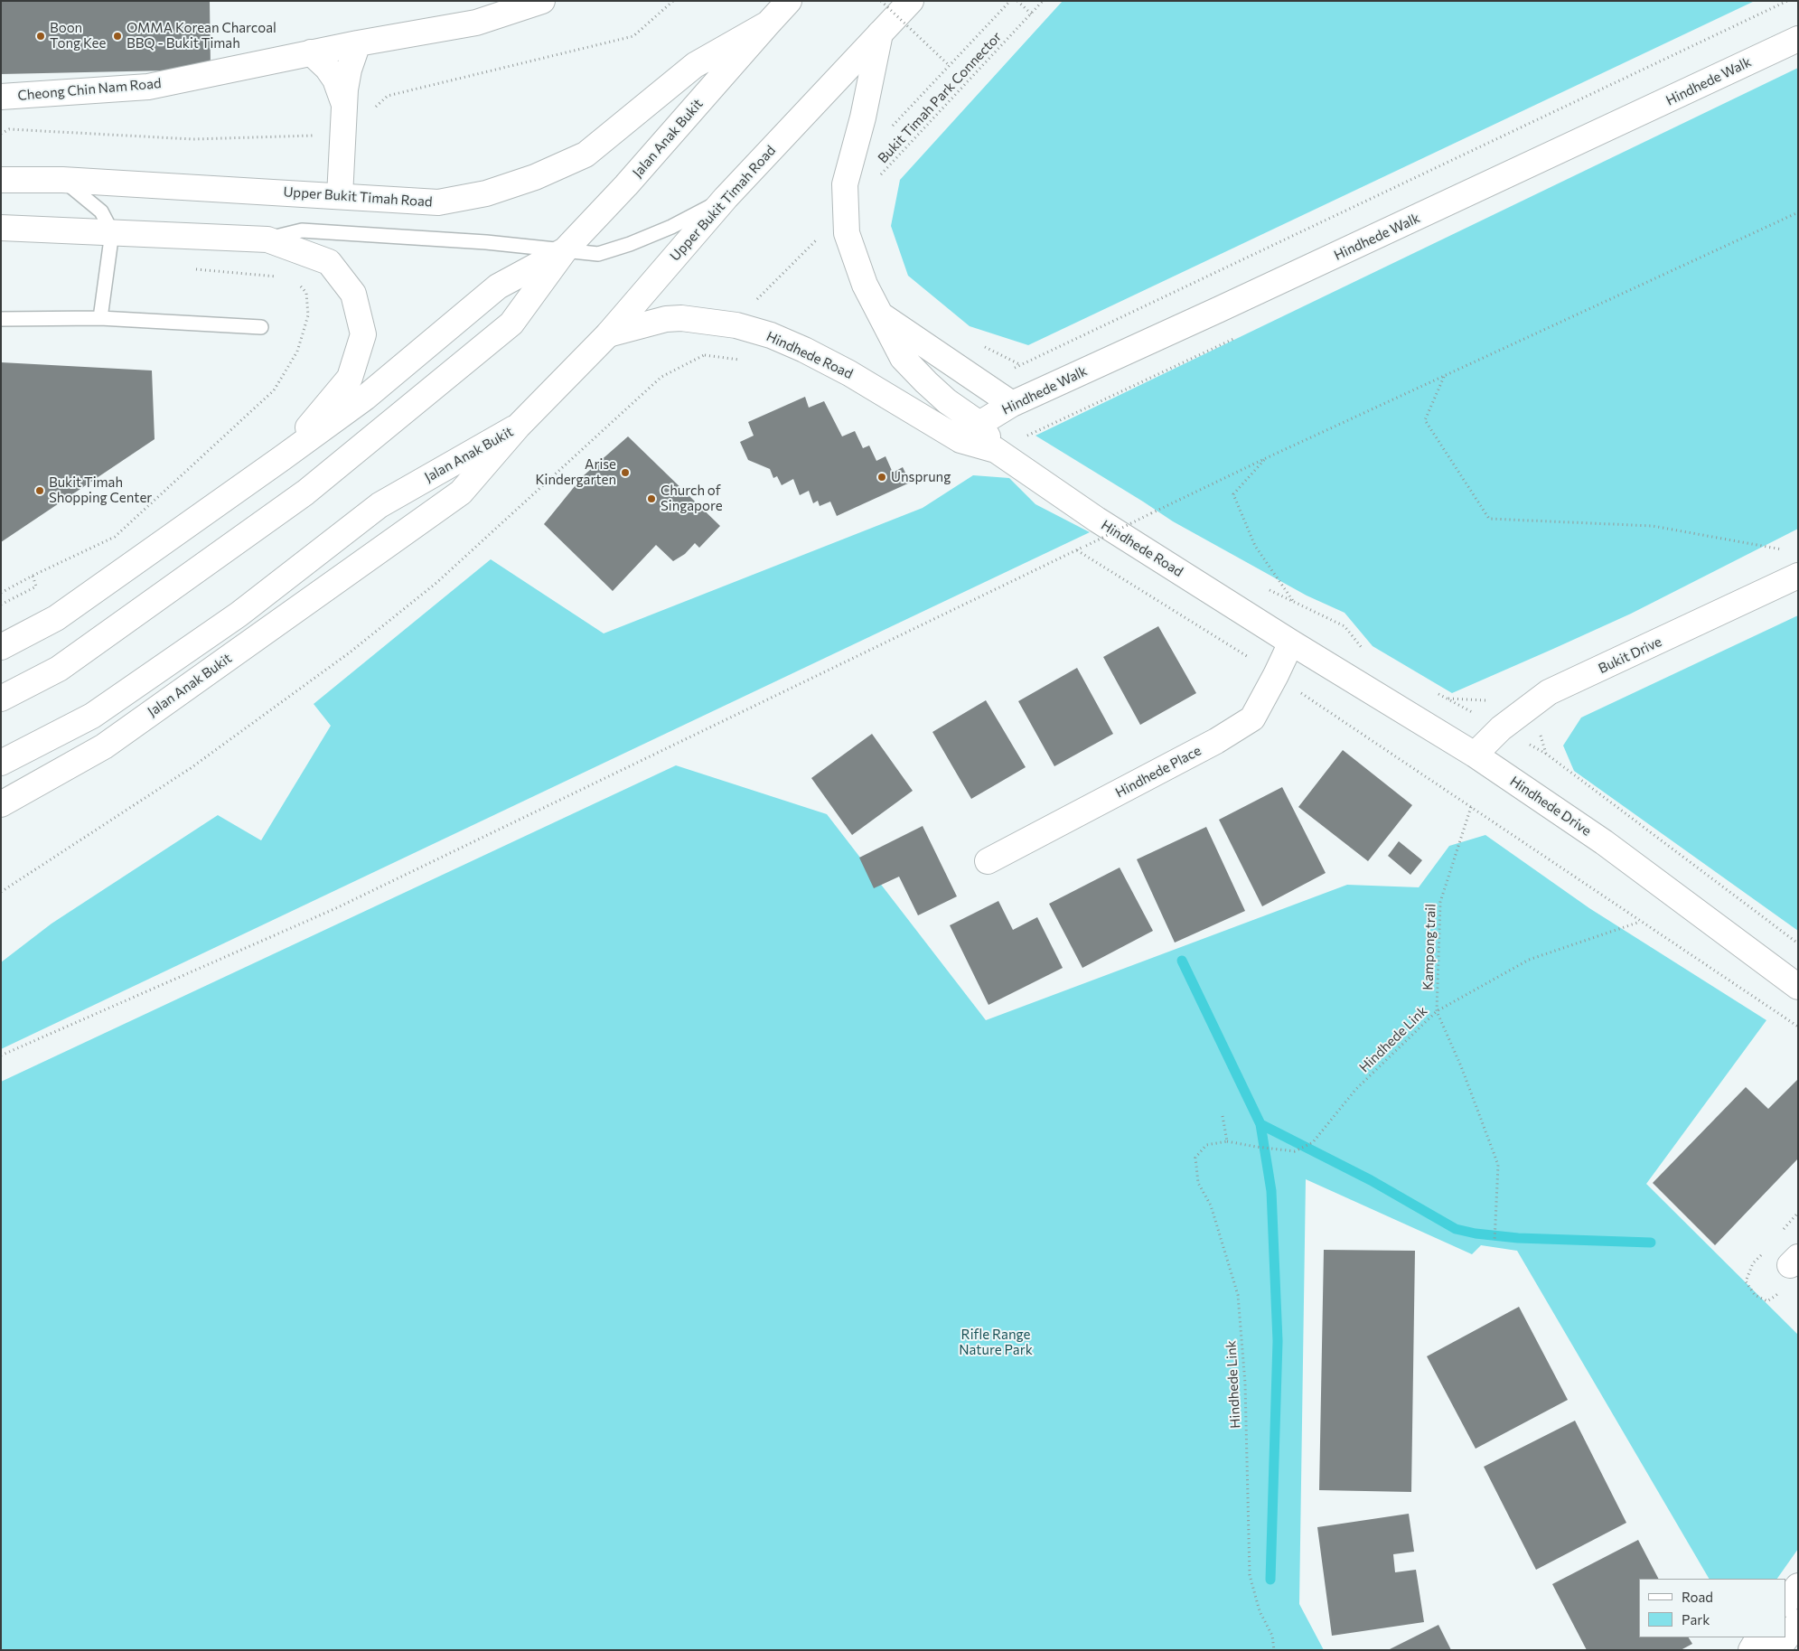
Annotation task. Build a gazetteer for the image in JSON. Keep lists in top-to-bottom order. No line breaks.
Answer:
{"streets":{"main road":["Hindhede Walk","Cheong Chin Nam Road","Jalan Anak Bukit","Upper Bukit Timah Road","Hindhede Road","Bukit Drive","Hindhede Place","Hindhede Drive"],"path":["Bukit Timah Park Connector","Kampong trail","Hindhede Link"]},"crossings":[["Hindhede Walk","Hindhede Road"],["Jalan Anak Bukit","Upper Bukit Timah Road"],["Upper Bukit Timah Road","Hindhede Road"],["Hindhede Road","Hindhede Place"],["Hindhede Road","Hindhede Drive"],["Bukit Drive","Hindhede Drive"],["Hindhede Place","Hindhede Drive"],["Kampong trail","Hindhede Link"]],"parks":["Rifle Range Nature Park"],"places":["Boon Tong Kee","OMMA Korean Charcoal BBQ - Bukit Timah","Arise Kindergarten","Unsprung","Bukit Timah Shopping Center","Church of Singapore"],"legend":["Road","Park"]}
